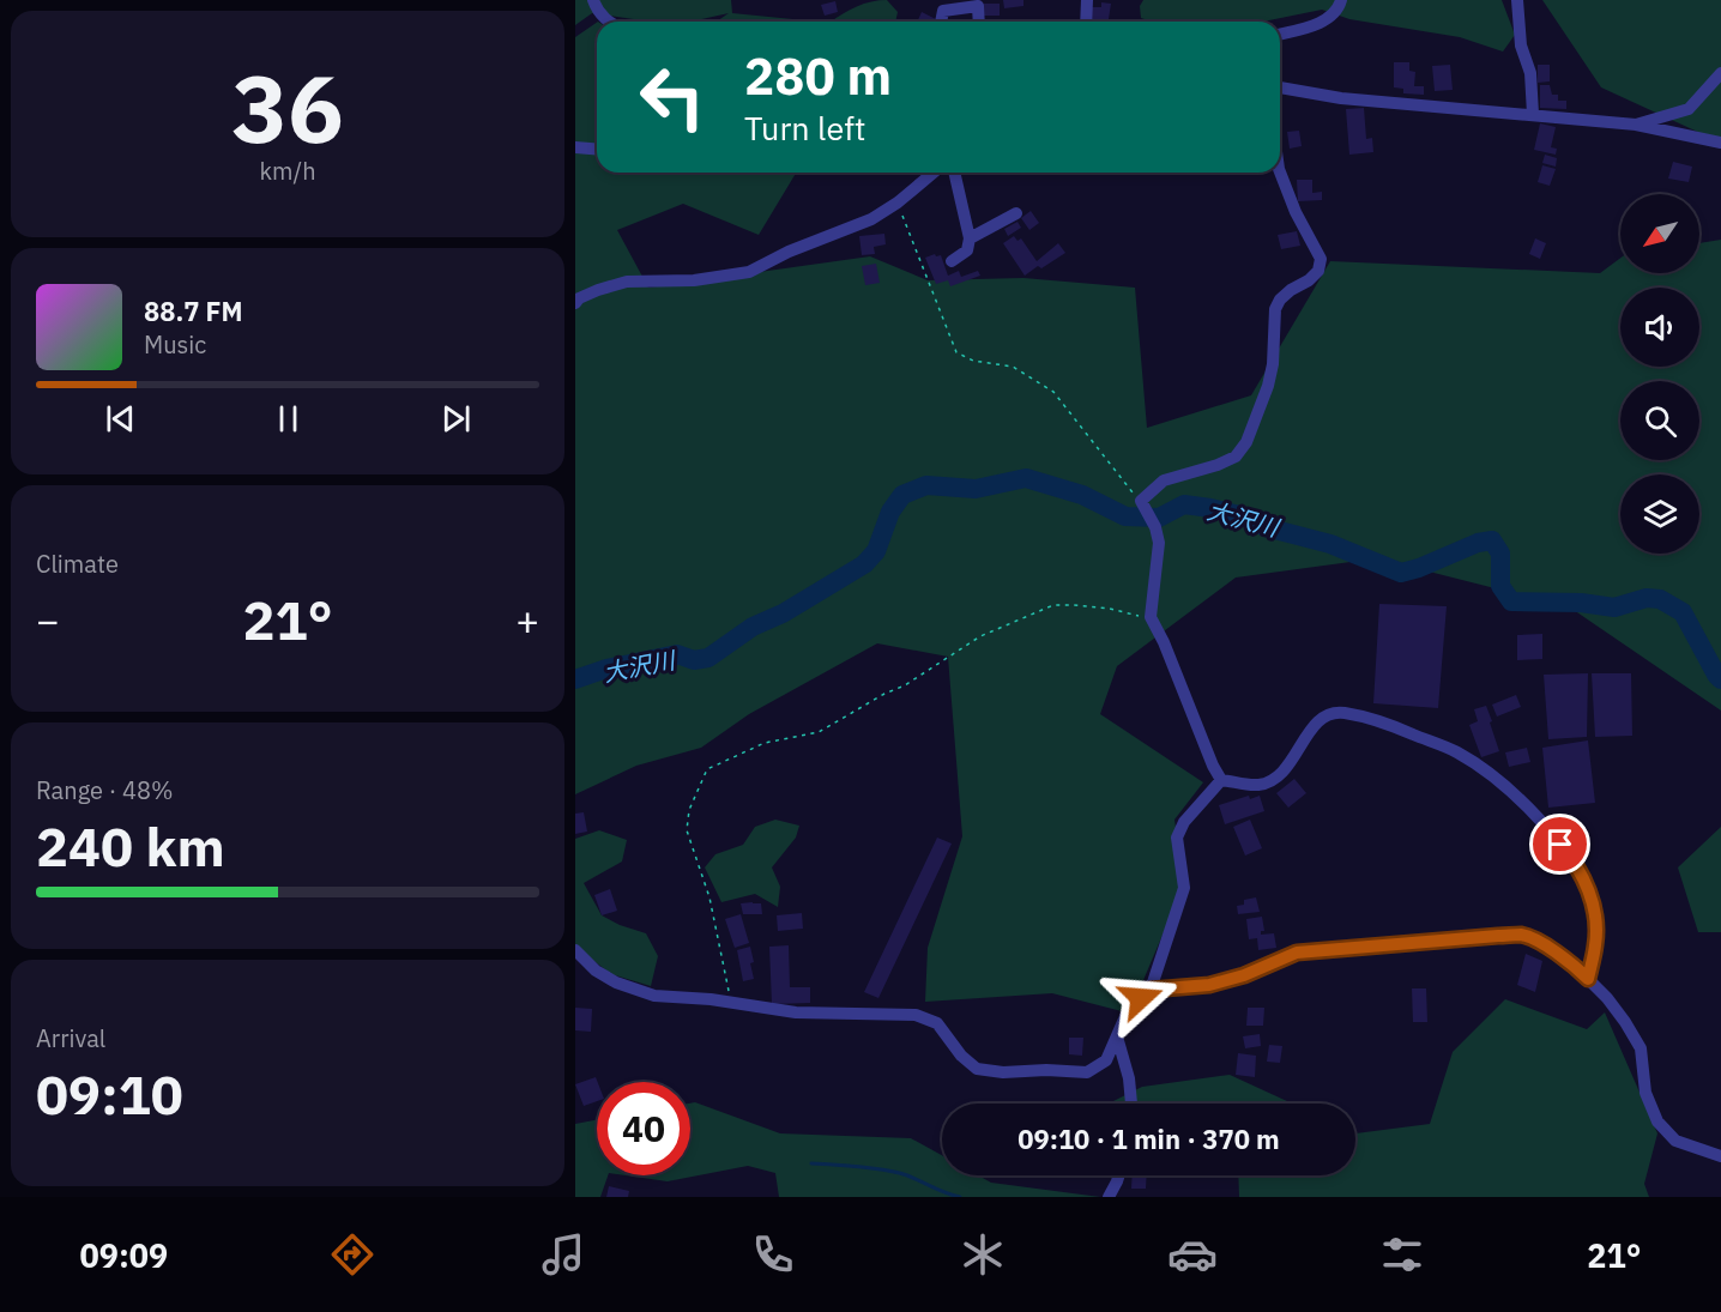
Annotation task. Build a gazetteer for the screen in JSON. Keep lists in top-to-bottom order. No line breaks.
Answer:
{"water":["大沢川"],"north":"bottom left","page":{"tile":[["36","km/h"],"Climate",["Range · 48%","240 km"],["Arrival","09:10"]],"turn":["280 m","Turn left"],"song":["88.7 FM","Music"],"heat":["−","21°","+"],"limit":"40","trip":"09:10 · 1 min · 370 m","tabs":["09:09","21°"]}}
